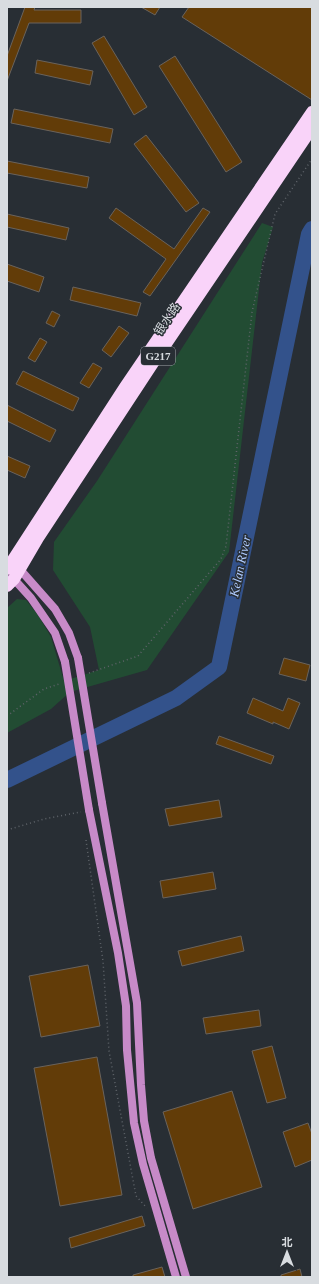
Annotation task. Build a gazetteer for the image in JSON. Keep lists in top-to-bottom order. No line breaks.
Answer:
{"streets":{"highway":["银水路","G217"]},"water":["Kelan River"],"north":"top"}
